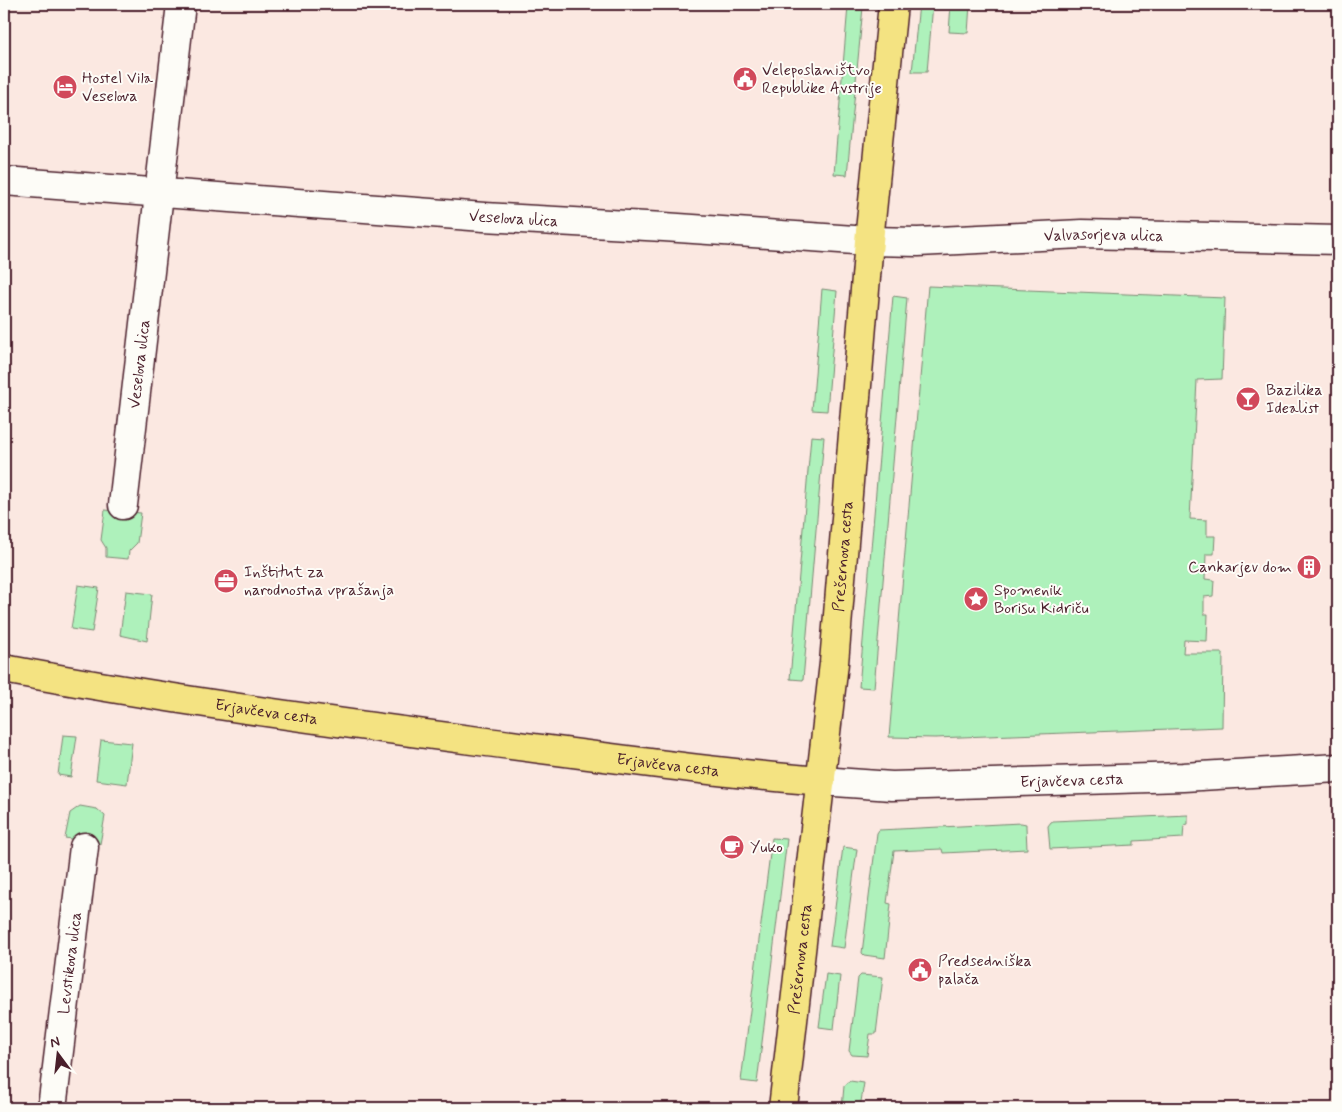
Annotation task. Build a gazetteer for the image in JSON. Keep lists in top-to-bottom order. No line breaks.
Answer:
{"streets":{"main road":["Prešernova cesta","Erjavčeva cesta"],"street":["Veselova ulica","Valvasorjeva ulica","Levstikova ulica"]},"crossings":[["Veselova ulica","Valvasorjeva ulica"],["Veselova ulica","Prešernova cesta"],["Valvasorjeva ulica","Prešernova cesta"],["Prešernova cesta","Erjavčeva cesta"]],"places":{"public building":["Veleposlaništvo Republike Avstrije","Predsedniška palača"],"hotel":["Hostel Vila Veselova"],"bar":["Bazilika Idealist"],"building":["Cankarjev dom"],"office":["Inštitut za narodnostna vprašanja"],"place":["Spomenik Borisu Kidriču"],"cafe":["Yuko"]},"north":"top"}
